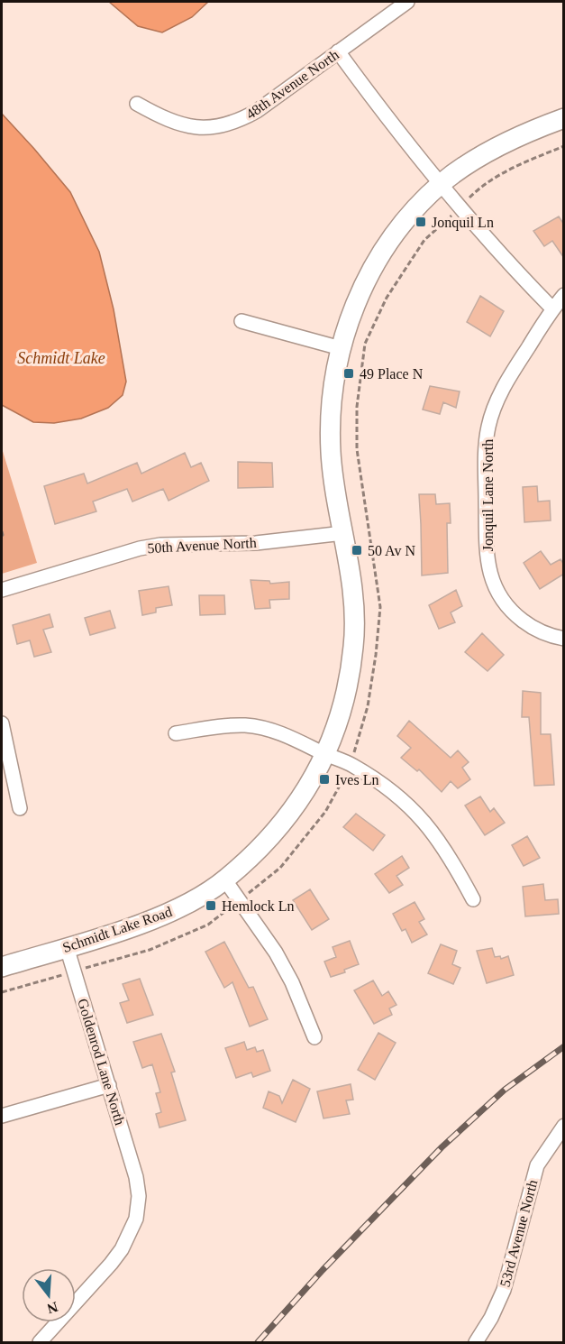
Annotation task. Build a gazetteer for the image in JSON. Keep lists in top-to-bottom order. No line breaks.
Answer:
{"streets":{"street":["48th Avenue North","Jonquil Lane North","50th Avenue North","Schmidt Lake Road","Goldenrod Lane North","53rd Avenue North"]},"crossings":[["50th Avenue North","Schmidt Lake Road"],["Schmidt Lake Road","Goldenrod Lane North"]],"water":["Schmidt Lake"],"places":{"transit":["Jonquil Ln","49 Place N","50 Av N","Ives Ln","Hemlock Ln"]},"north":"bottom"}
